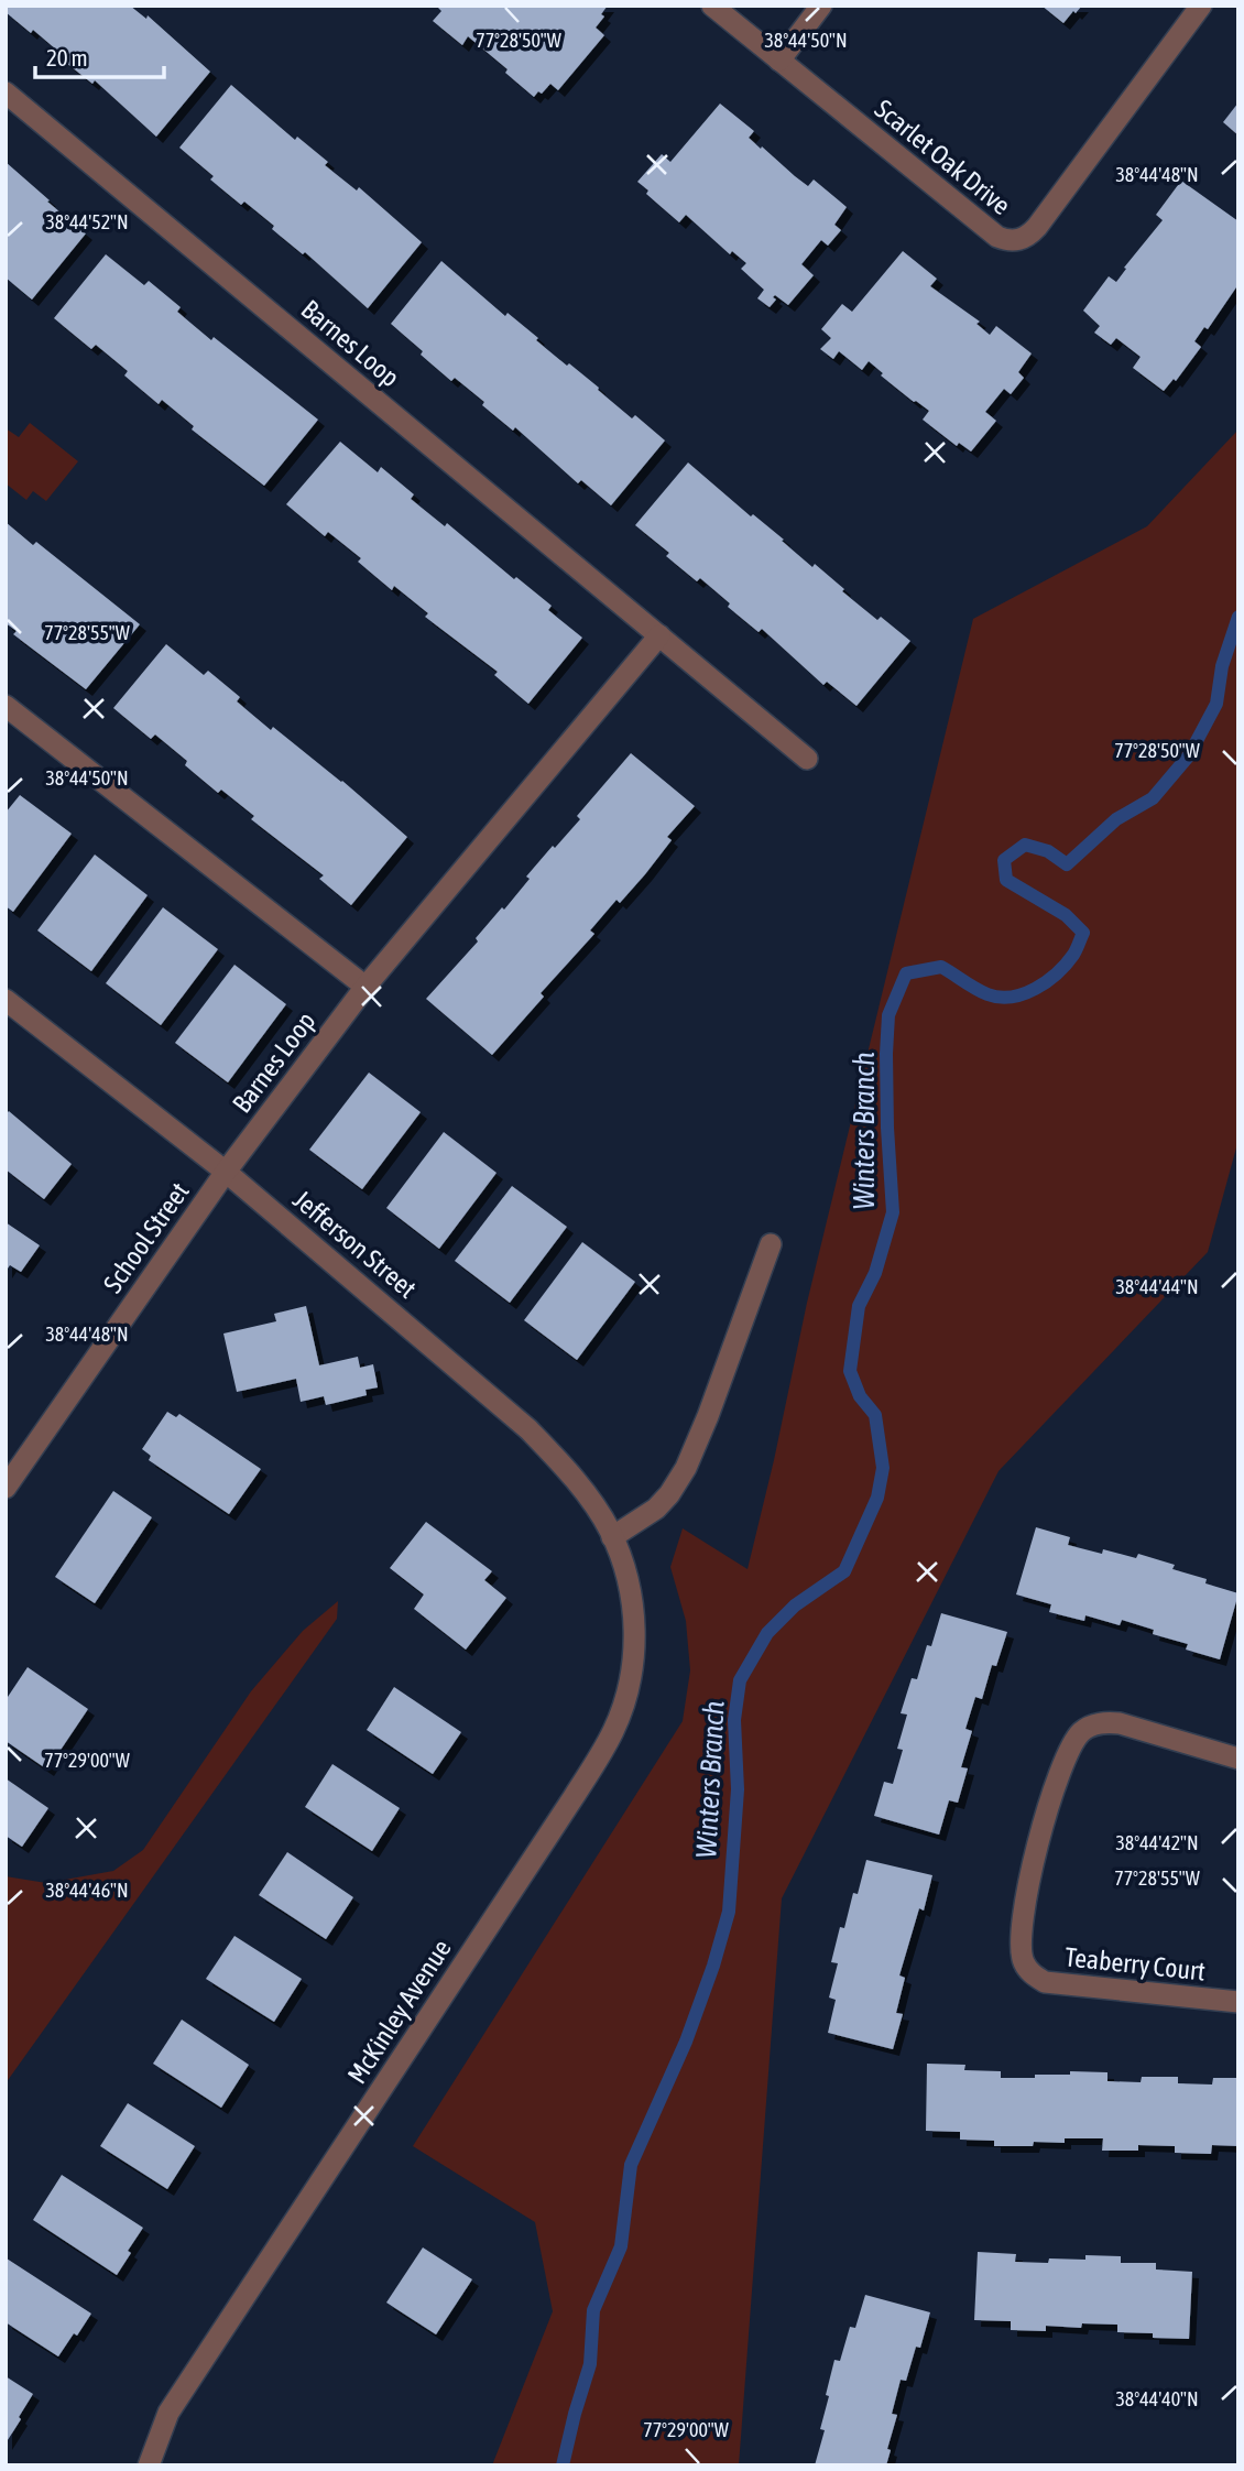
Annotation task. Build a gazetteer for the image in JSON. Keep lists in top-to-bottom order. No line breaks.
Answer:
{"streets":{"street":["Scarlet Oak Drive","Barnes Loop","School Street","Jefferson Street","Teaberry Court","McKinley Avenue"]},"crossings":[["Barnes Loop","School Street"],["Barnes Loop","Jefferson Street"],["School Street","Jefferson Street"],["Jefferson Street","McKinley Avenue"]],"water":["Winters Branch"],"scale_bar":"20 m","coordinates":["38°44'50\"N","77°28'50\"W","38°44'48\"N","38°44'52\"N","77°28'55\"W","38°44'44\"N","77°29'00\"W","38°44'42\"N","38°44'46\"N","38°44'40\"N"]}
